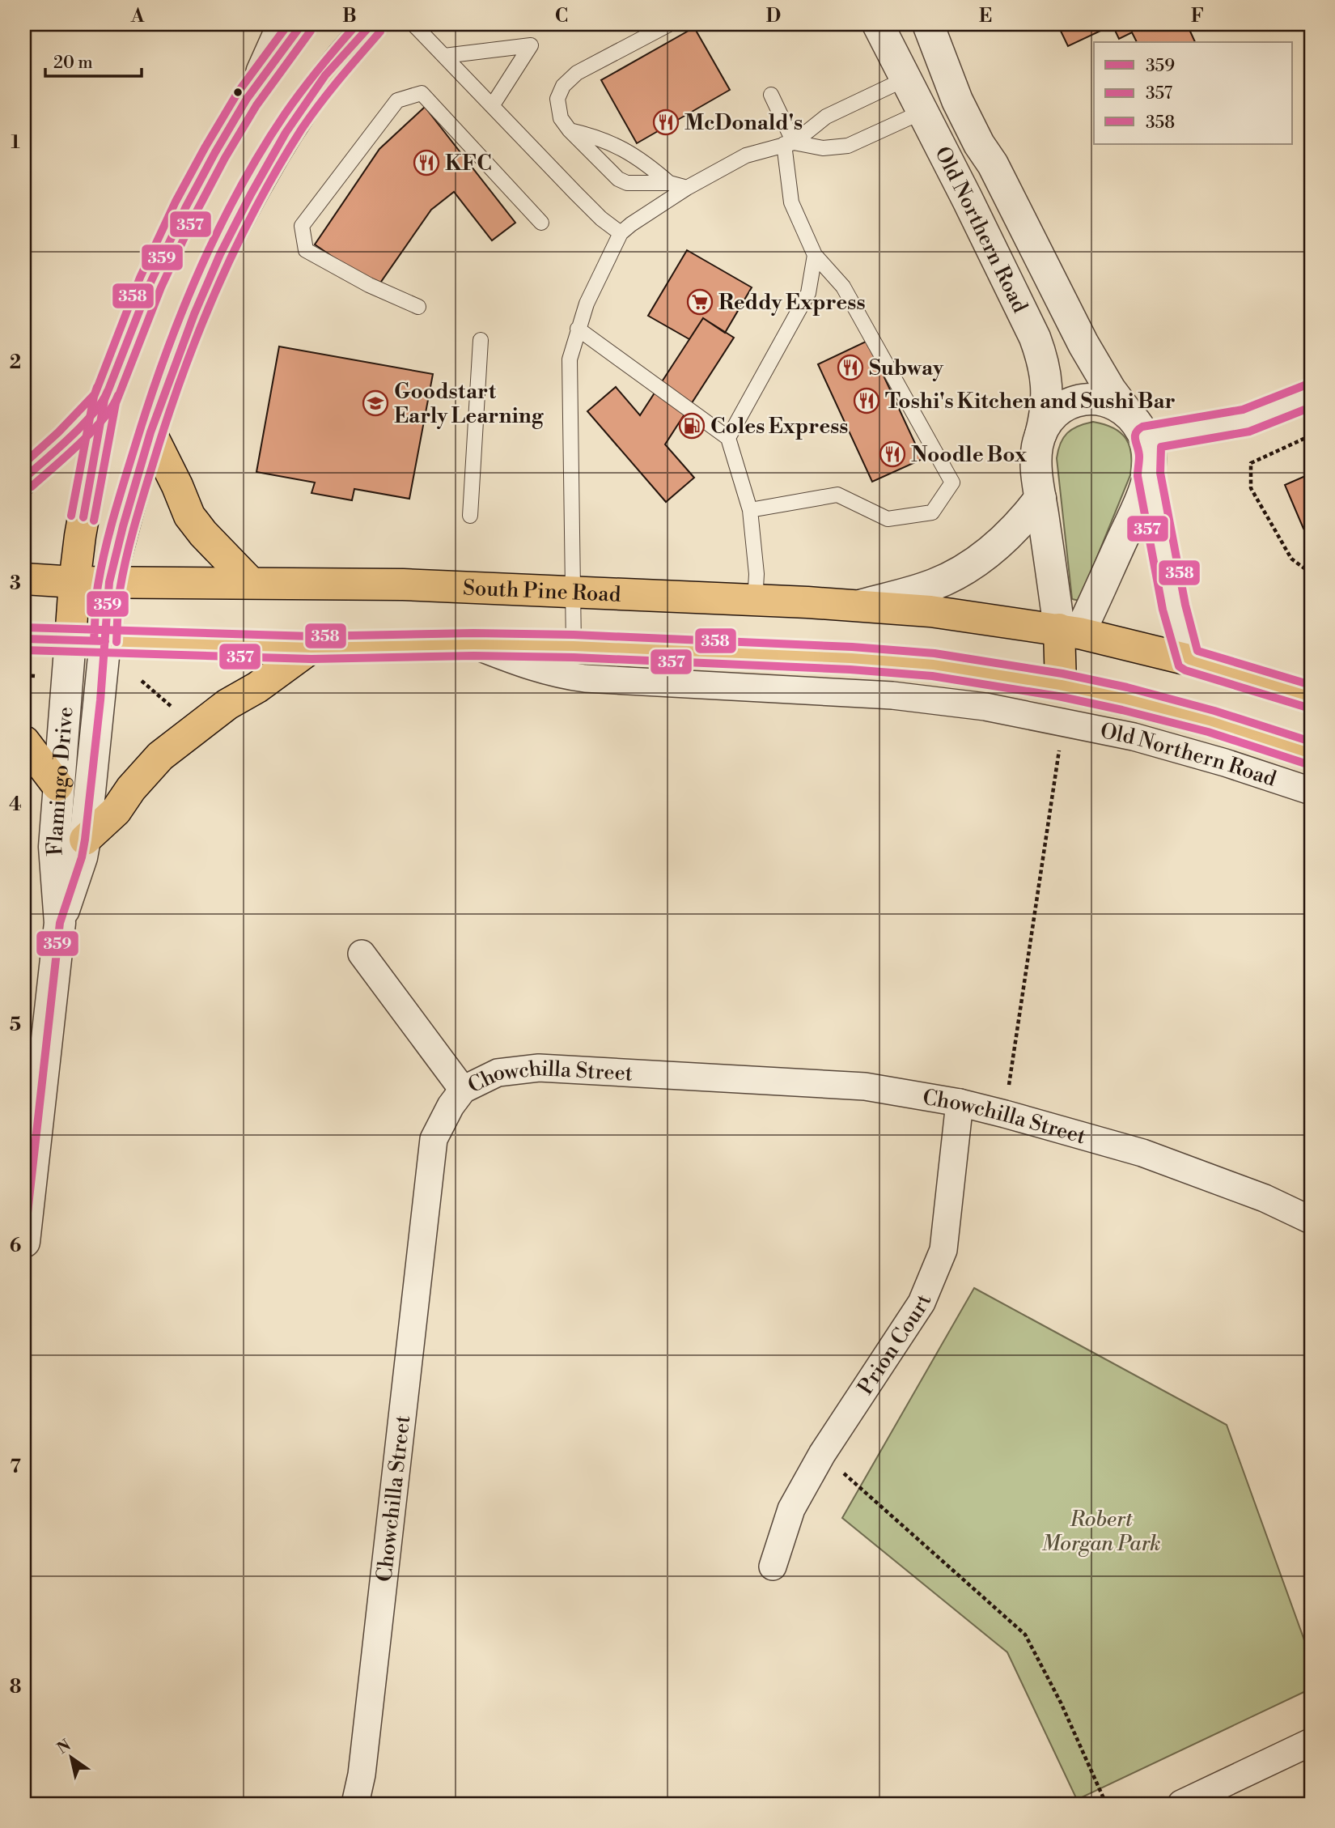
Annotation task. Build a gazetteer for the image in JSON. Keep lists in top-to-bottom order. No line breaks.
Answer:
{"streets":{"main road":["Old Northern Road","South Pine Road"],"street":["Flamingo Drive","Chowchilla Street","Prion Court"]},"crossings":[["Old Northern Road","South Pine Road"],["Chowchilla Street","Prion Court"]],"parks":["Robert Morgan Park"],"places":{"restaurant":["McDonald's","KFC","Subway","Toshi's Kitchen and Sushi Bar","Noodle Box"],"supermarket":["Reddy Express"],"school or university":["Goodstart Early Learning"],"fuel station":["Coles Express"]},"lines":["transit line 359","transit line 358","transit line 357"],"legend":["359","357","358"],"scale_bar":"20 m","north":"top left","grid":{"columns":["A","B","C","D","E","F"],"rows":["1","2","3","4","5","6","7","8"]}}
